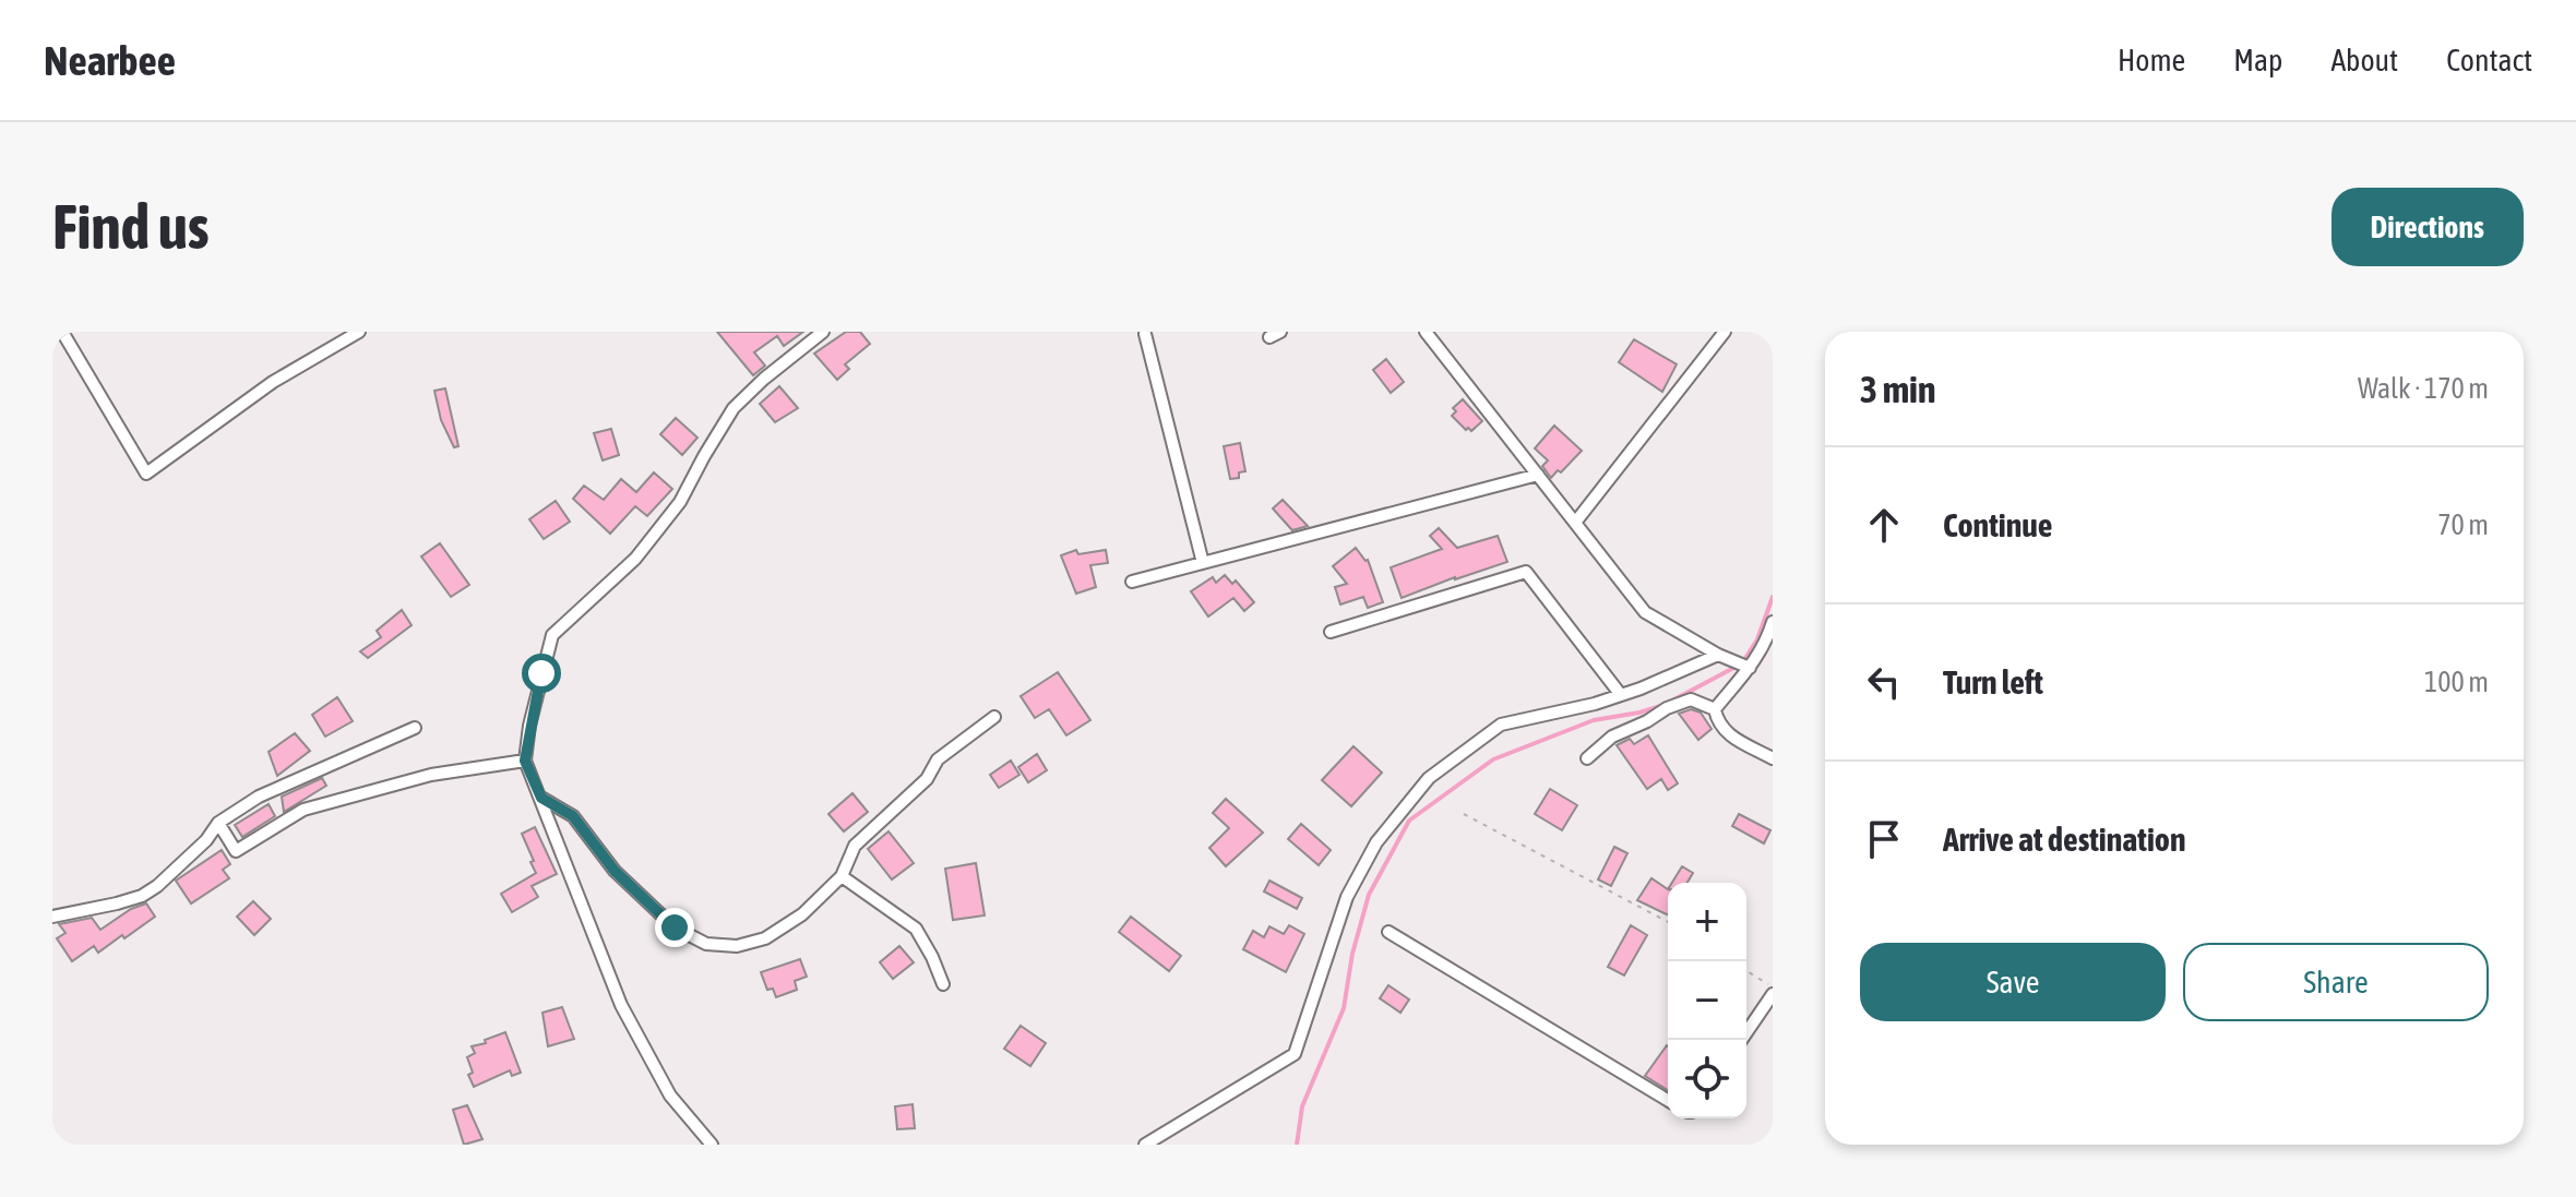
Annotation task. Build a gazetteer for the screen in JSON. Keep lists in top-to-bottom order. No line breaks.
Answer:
{"page":{"header":"Nearbee","nav":["Home","Map","About","Contact"],"buttons":["Directions",["Save","Share"]],"title":"Find us","heading":["3 min","Walk · 170 m"],"list":[["Continue","70 m"],["Turn left","100 m"],"Arrive at destination"],"map_buttons":["+","−"]}}
